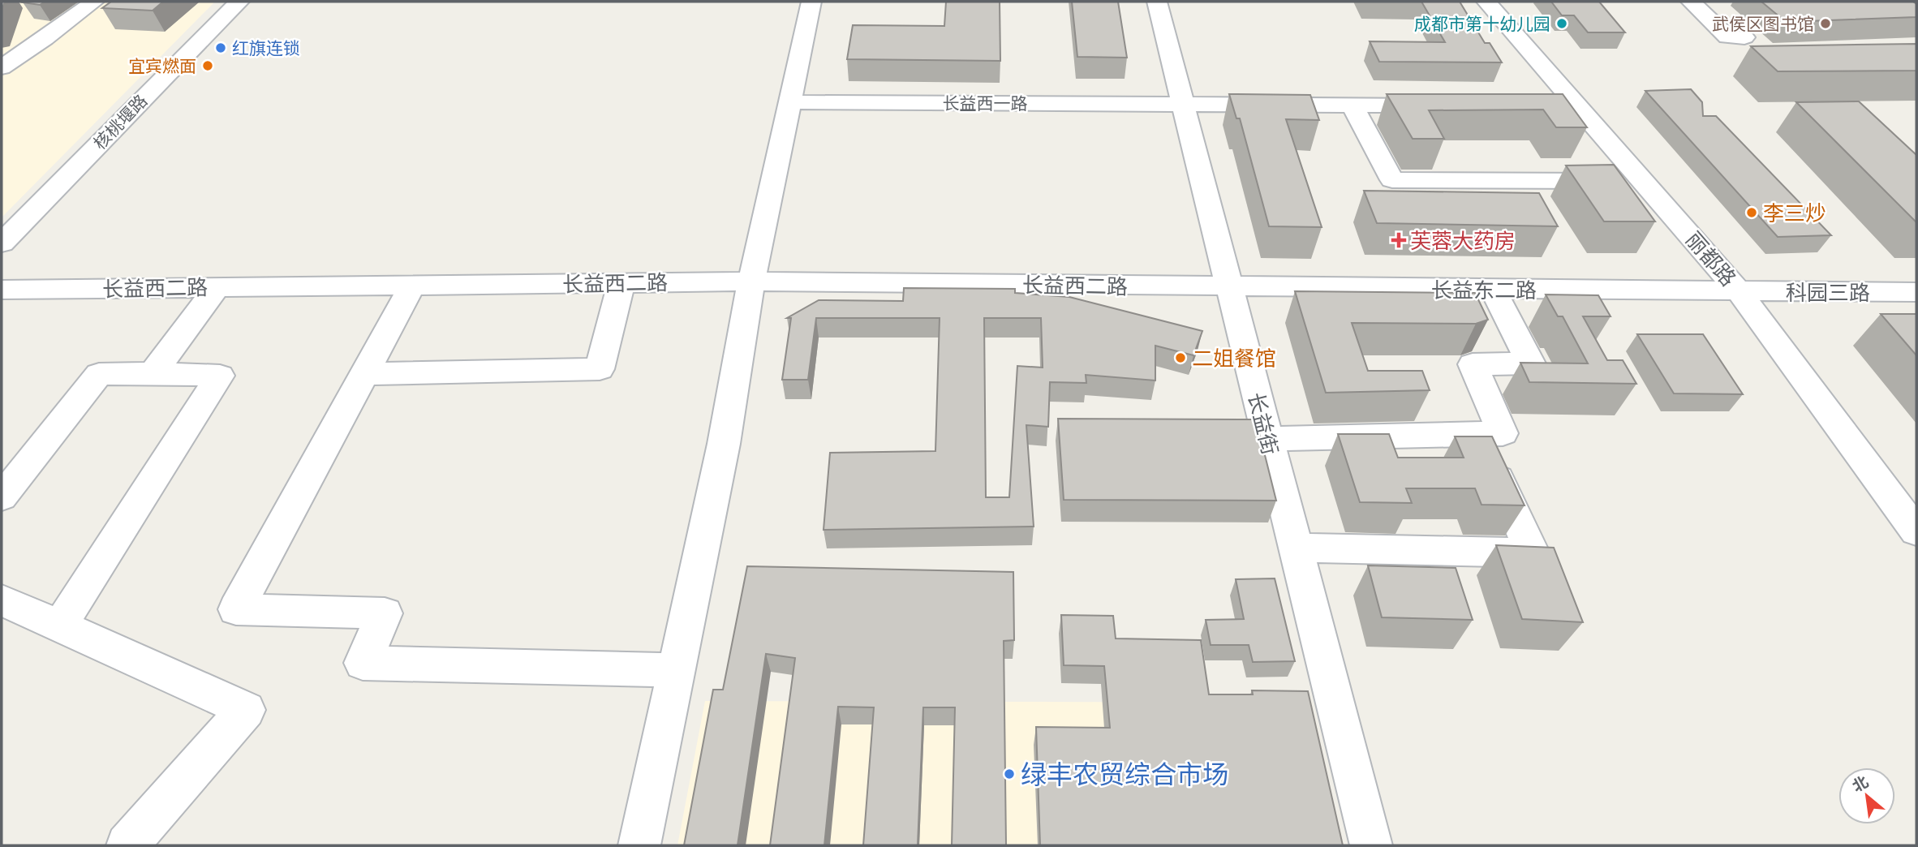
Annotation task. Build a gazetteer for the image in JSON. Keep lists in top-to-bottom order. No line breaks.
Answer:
{"streets":{"street":["长益西一路","核桃堰路","丽都路","长益西二路","长益东二路","科园三路","长益街"]},"crossings":[["长益西一路","长益街"],["丽都路","长益东二路"],["丽都路","科园三路"],["长益西二路","长益东二路"],["长益西二路","长益街"],["长益东二路","科园三路"],["长益东二路","长益街"]],"places":{"other":["成都市第十幼儿园","武侯区图书馆","红旗连锁","宜宾燃面","李三炒","二姐餐馆","绿丰农贸综合市场"],"health":["芙蓉大药房"]},"north":"top left"}
